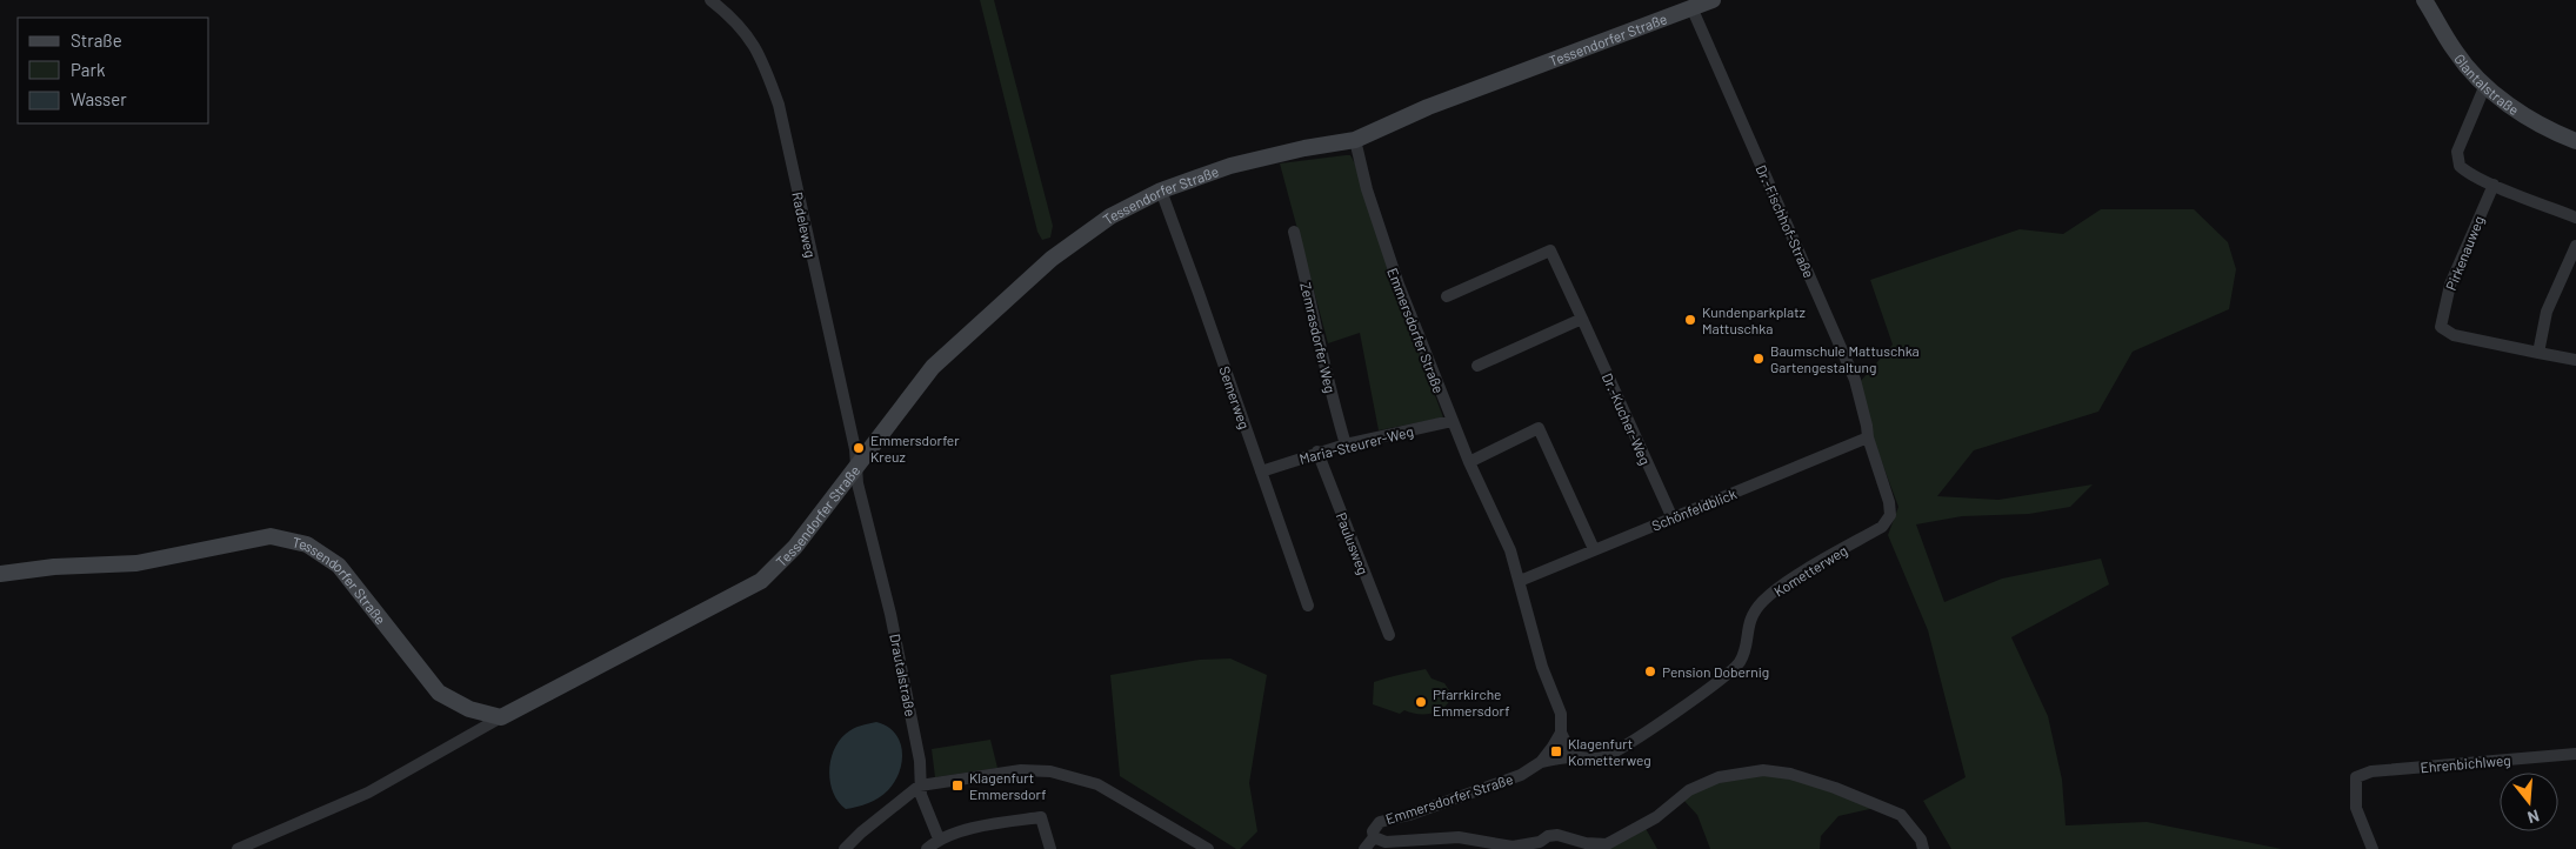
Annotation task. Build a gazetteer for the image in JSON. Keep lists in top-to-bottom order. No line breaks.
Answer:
{"streets":{"street":["Tessendorfer Straße","Glantalstraße","Dr.-Fischhof-Straße","Radeleweg","Pirkenauweg","Emmersdorfer Straße","Zemrasdorfer Weg","Semerweg","Dr.-Kucher-Weg","Maria-Steurer-Weg","Schönfeldblick","Paulusweg","Kometterweg","Drautalstraße","Ehrenbichlweg"]},"crossings":[["Tessendorfer Straße","Dr.-Fischhof-Straße"],["Tessendorfer Straße","Radeleweg"],["Tessendorfer Straße","Emmersdorfer Straße"],["Tessendorfer Straße","Semerweg"],["Tessendorfer Straße","Drautalstraße"],["Dr.-Fischhof-Straße","Schönfeldblick"],["Dr.-Fischhof-Straße","Kometterweg"],["Radeleweg","Drautalstraße"],["Emmersdorfer Straße","Maria-Steurer-Weg"],["Emmersdorfer Straße","Schönfeldblick"],["Emmersdorfer Straße","Kometterweg"],["Zemrasdorfer Weg","Maria-Steurer-Weg"],["Semerweg","Maria-Steurer-Weg"],["Dr.-Kucher-Weg","Schönfeldblick"],["Maria-Steurer-Weg","Paulusweg"],["Schönfeldblick","Kometterweg"]],"places":{"other":["Kundenparkplatz Mattuschka","Baumschule Mattuschka Gartengestaltung","Emmersdorfer Kreuz","Pension Dobernig","Pfarrkirche Emmersdorf"],"transit":["Klagenfurt Kometterweg","Klagenfurt Emmersdorf"]},"legend":["Straße","Park","Wasser"],"north":"bottom"}
